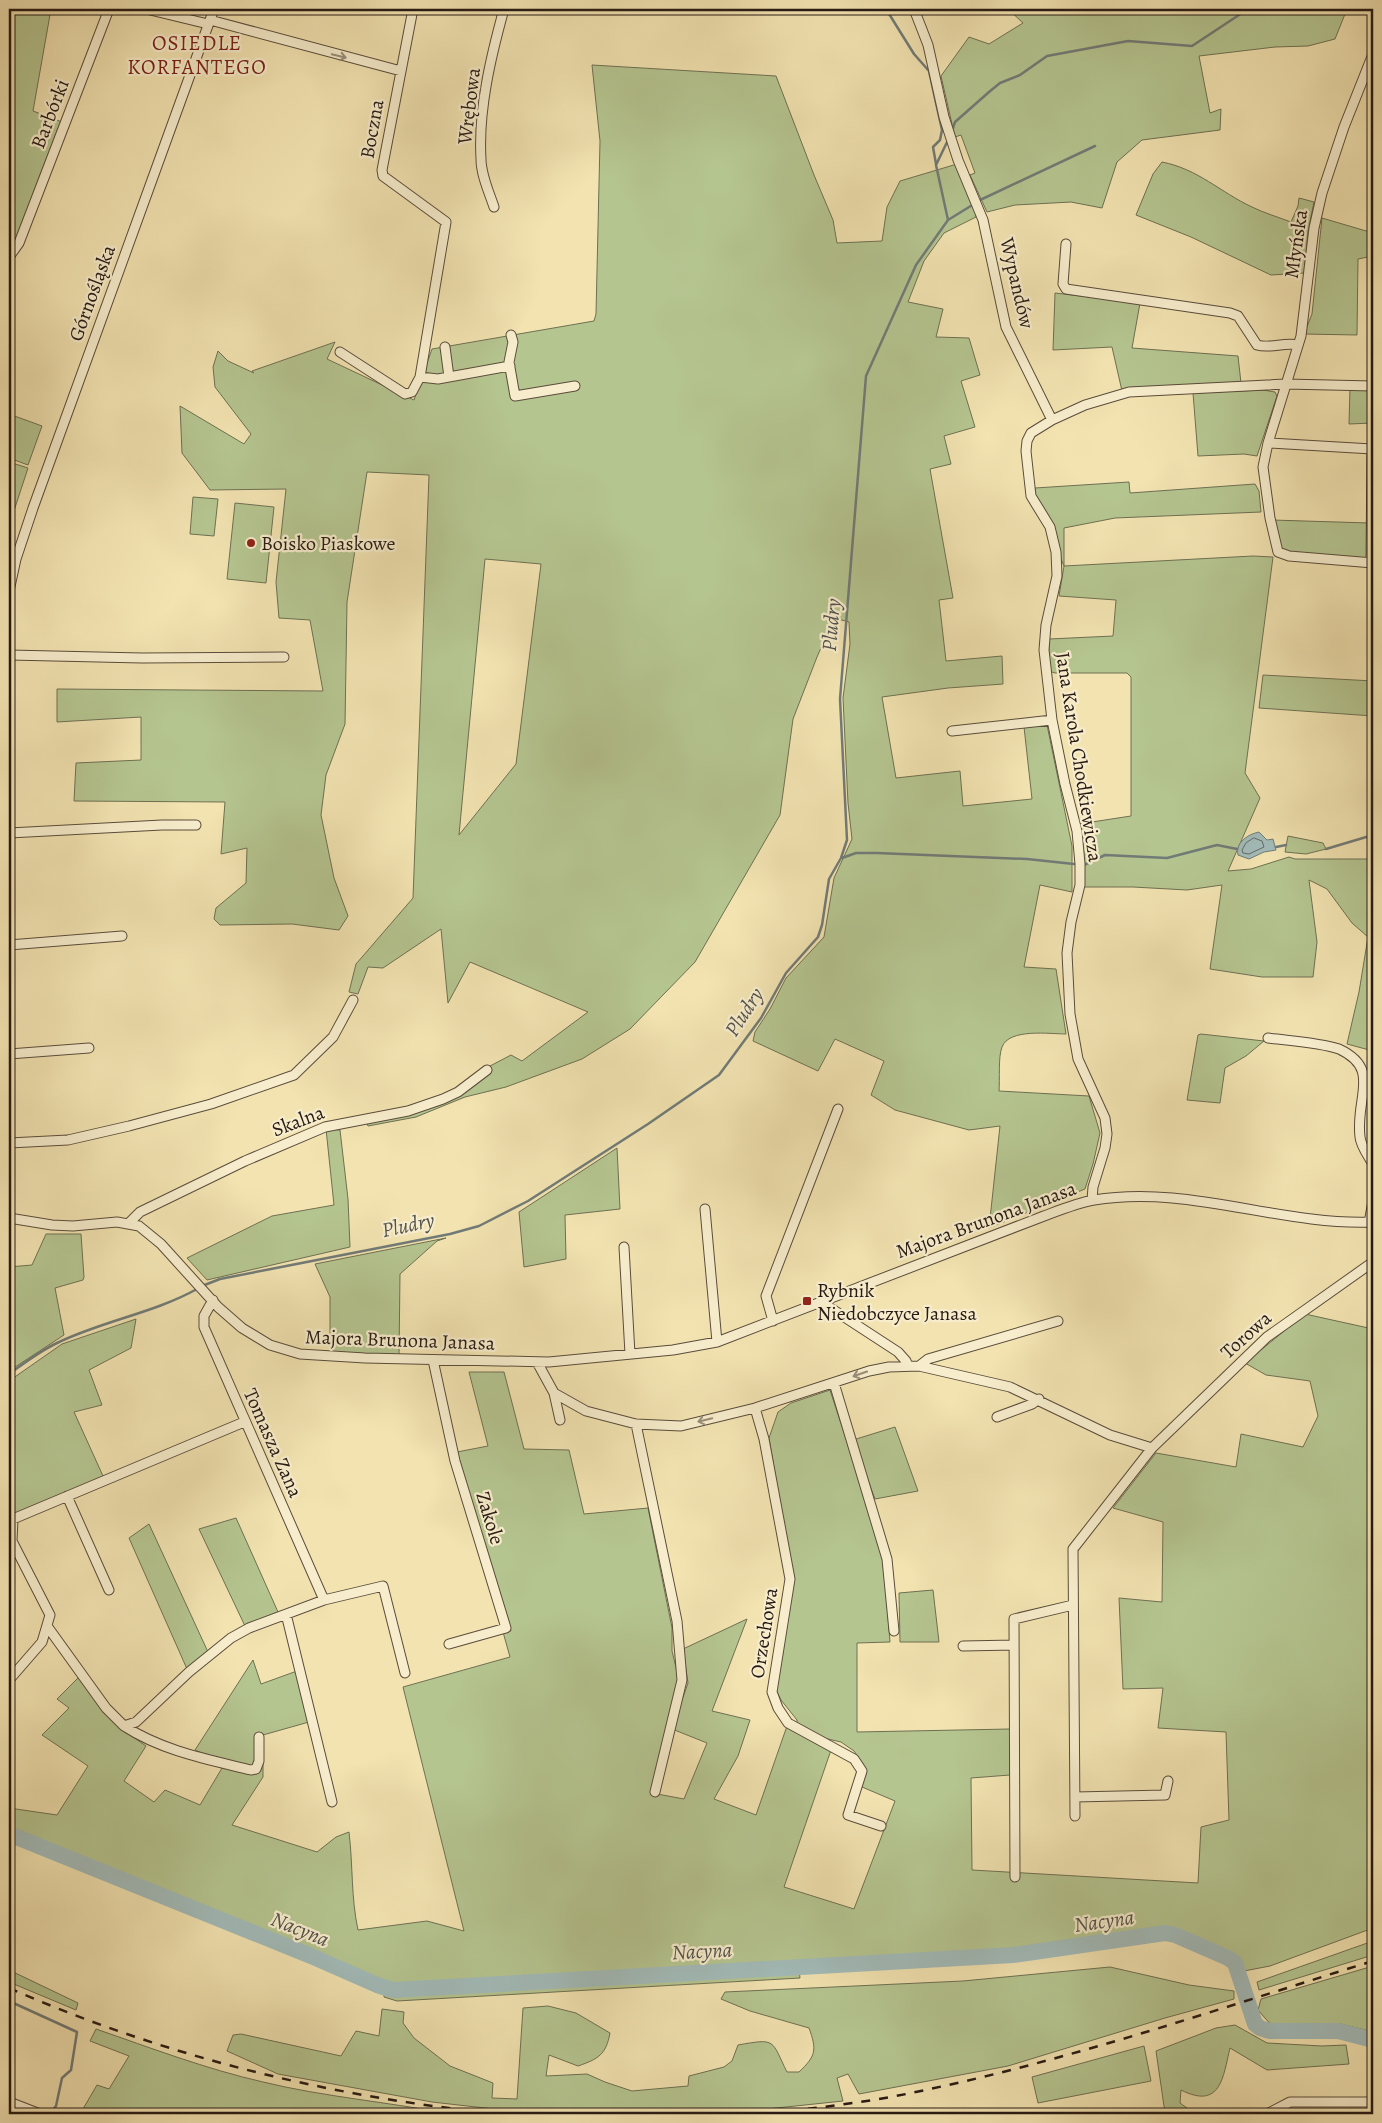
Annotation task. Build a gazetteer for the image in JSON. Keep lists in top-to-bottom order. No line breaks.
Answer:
{"streets":{"street":["Wrębowa","Barbórki","Boczna","Młyńska","Wypandów","Górnośląska","Jana Karola Chodkiewicza","Skalna","Majora Brunona Janasa","Torowa","Tomasza Zana","Zakole","Orzechowa"]},"crossings":[["Wypandów","Jana Karola Chodkiewicza"],["Jana Karola Chodkiewicza","Majora Brunona Janasa"],["Skalna","Majora Brunona Janasa"],["Majora Brunona Janasa","Tomasza Zana"],["Majora Brunona Janasa","Zakole"]],"districts":["OSIEDLE KORFANTEGO"],"water":["Pludry","Nacyna"],"places":{"other":["Boisko Piaskowe"],"transit":["Rybnik Niedobczyce Janasa"]}}
